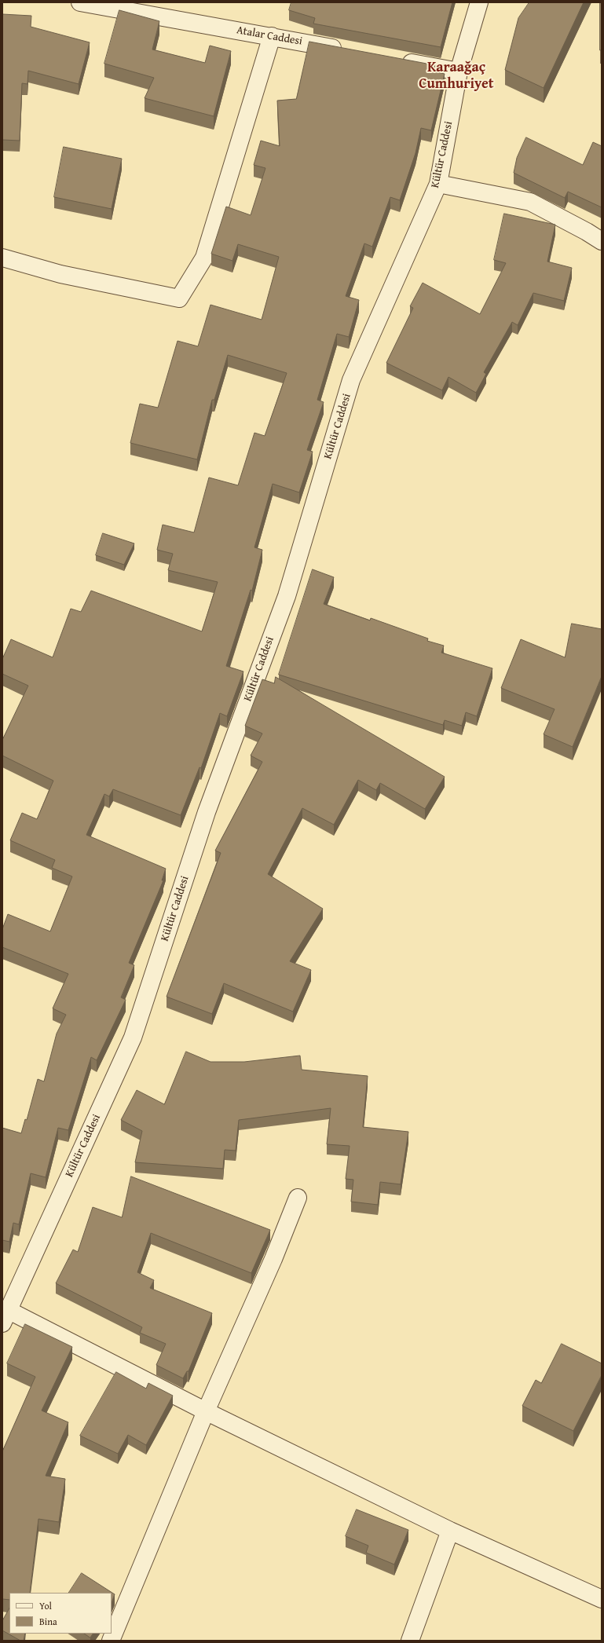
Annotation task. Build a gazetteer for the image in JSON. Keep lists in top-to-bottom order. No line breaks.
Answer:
{"streets":{"street":["Atalar Caddesi","Kültür Caddesi"]},"districts":["Karaağaç Cumhuriyet"],"legend":["Yol","Bina"]}
